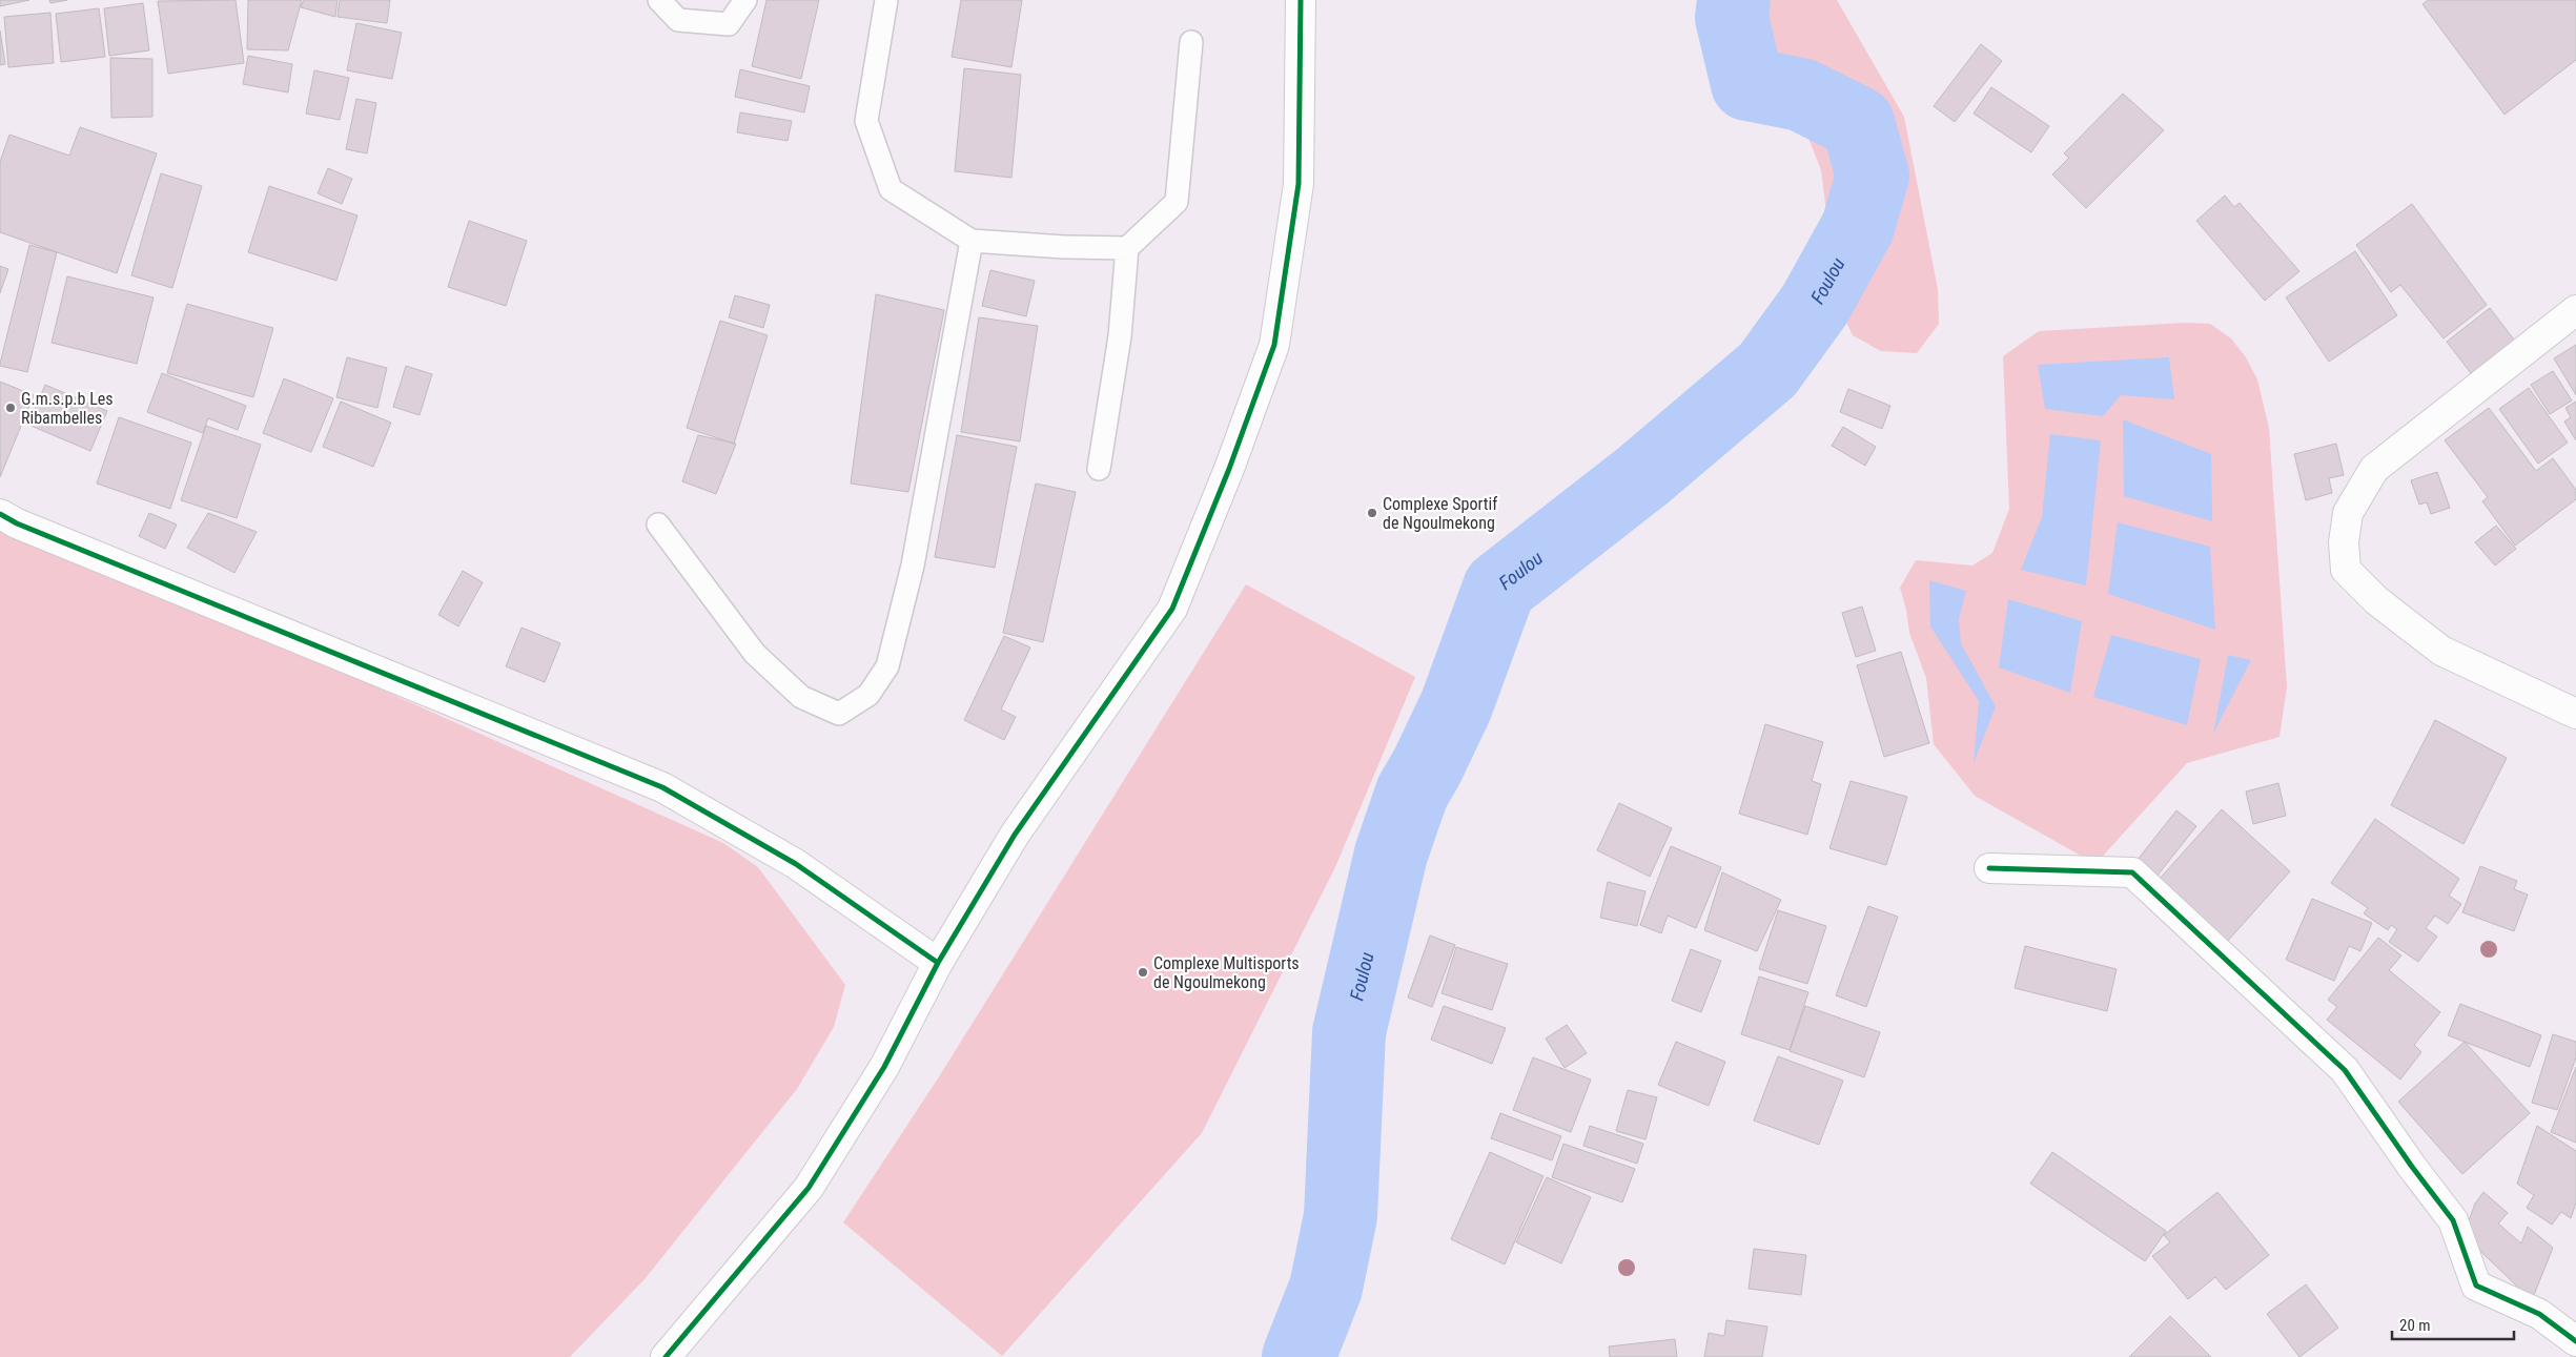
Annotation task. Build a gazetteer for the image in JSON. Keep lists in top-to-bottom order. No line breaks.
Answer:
{"water":["Foulou"],"places":["G.m.s.p.b Les Ribambelles","Complexe Sportif de Ngoulmekong","Complexe Multisports de Ngoulmekong"],"scale_bar":"20 m"}
